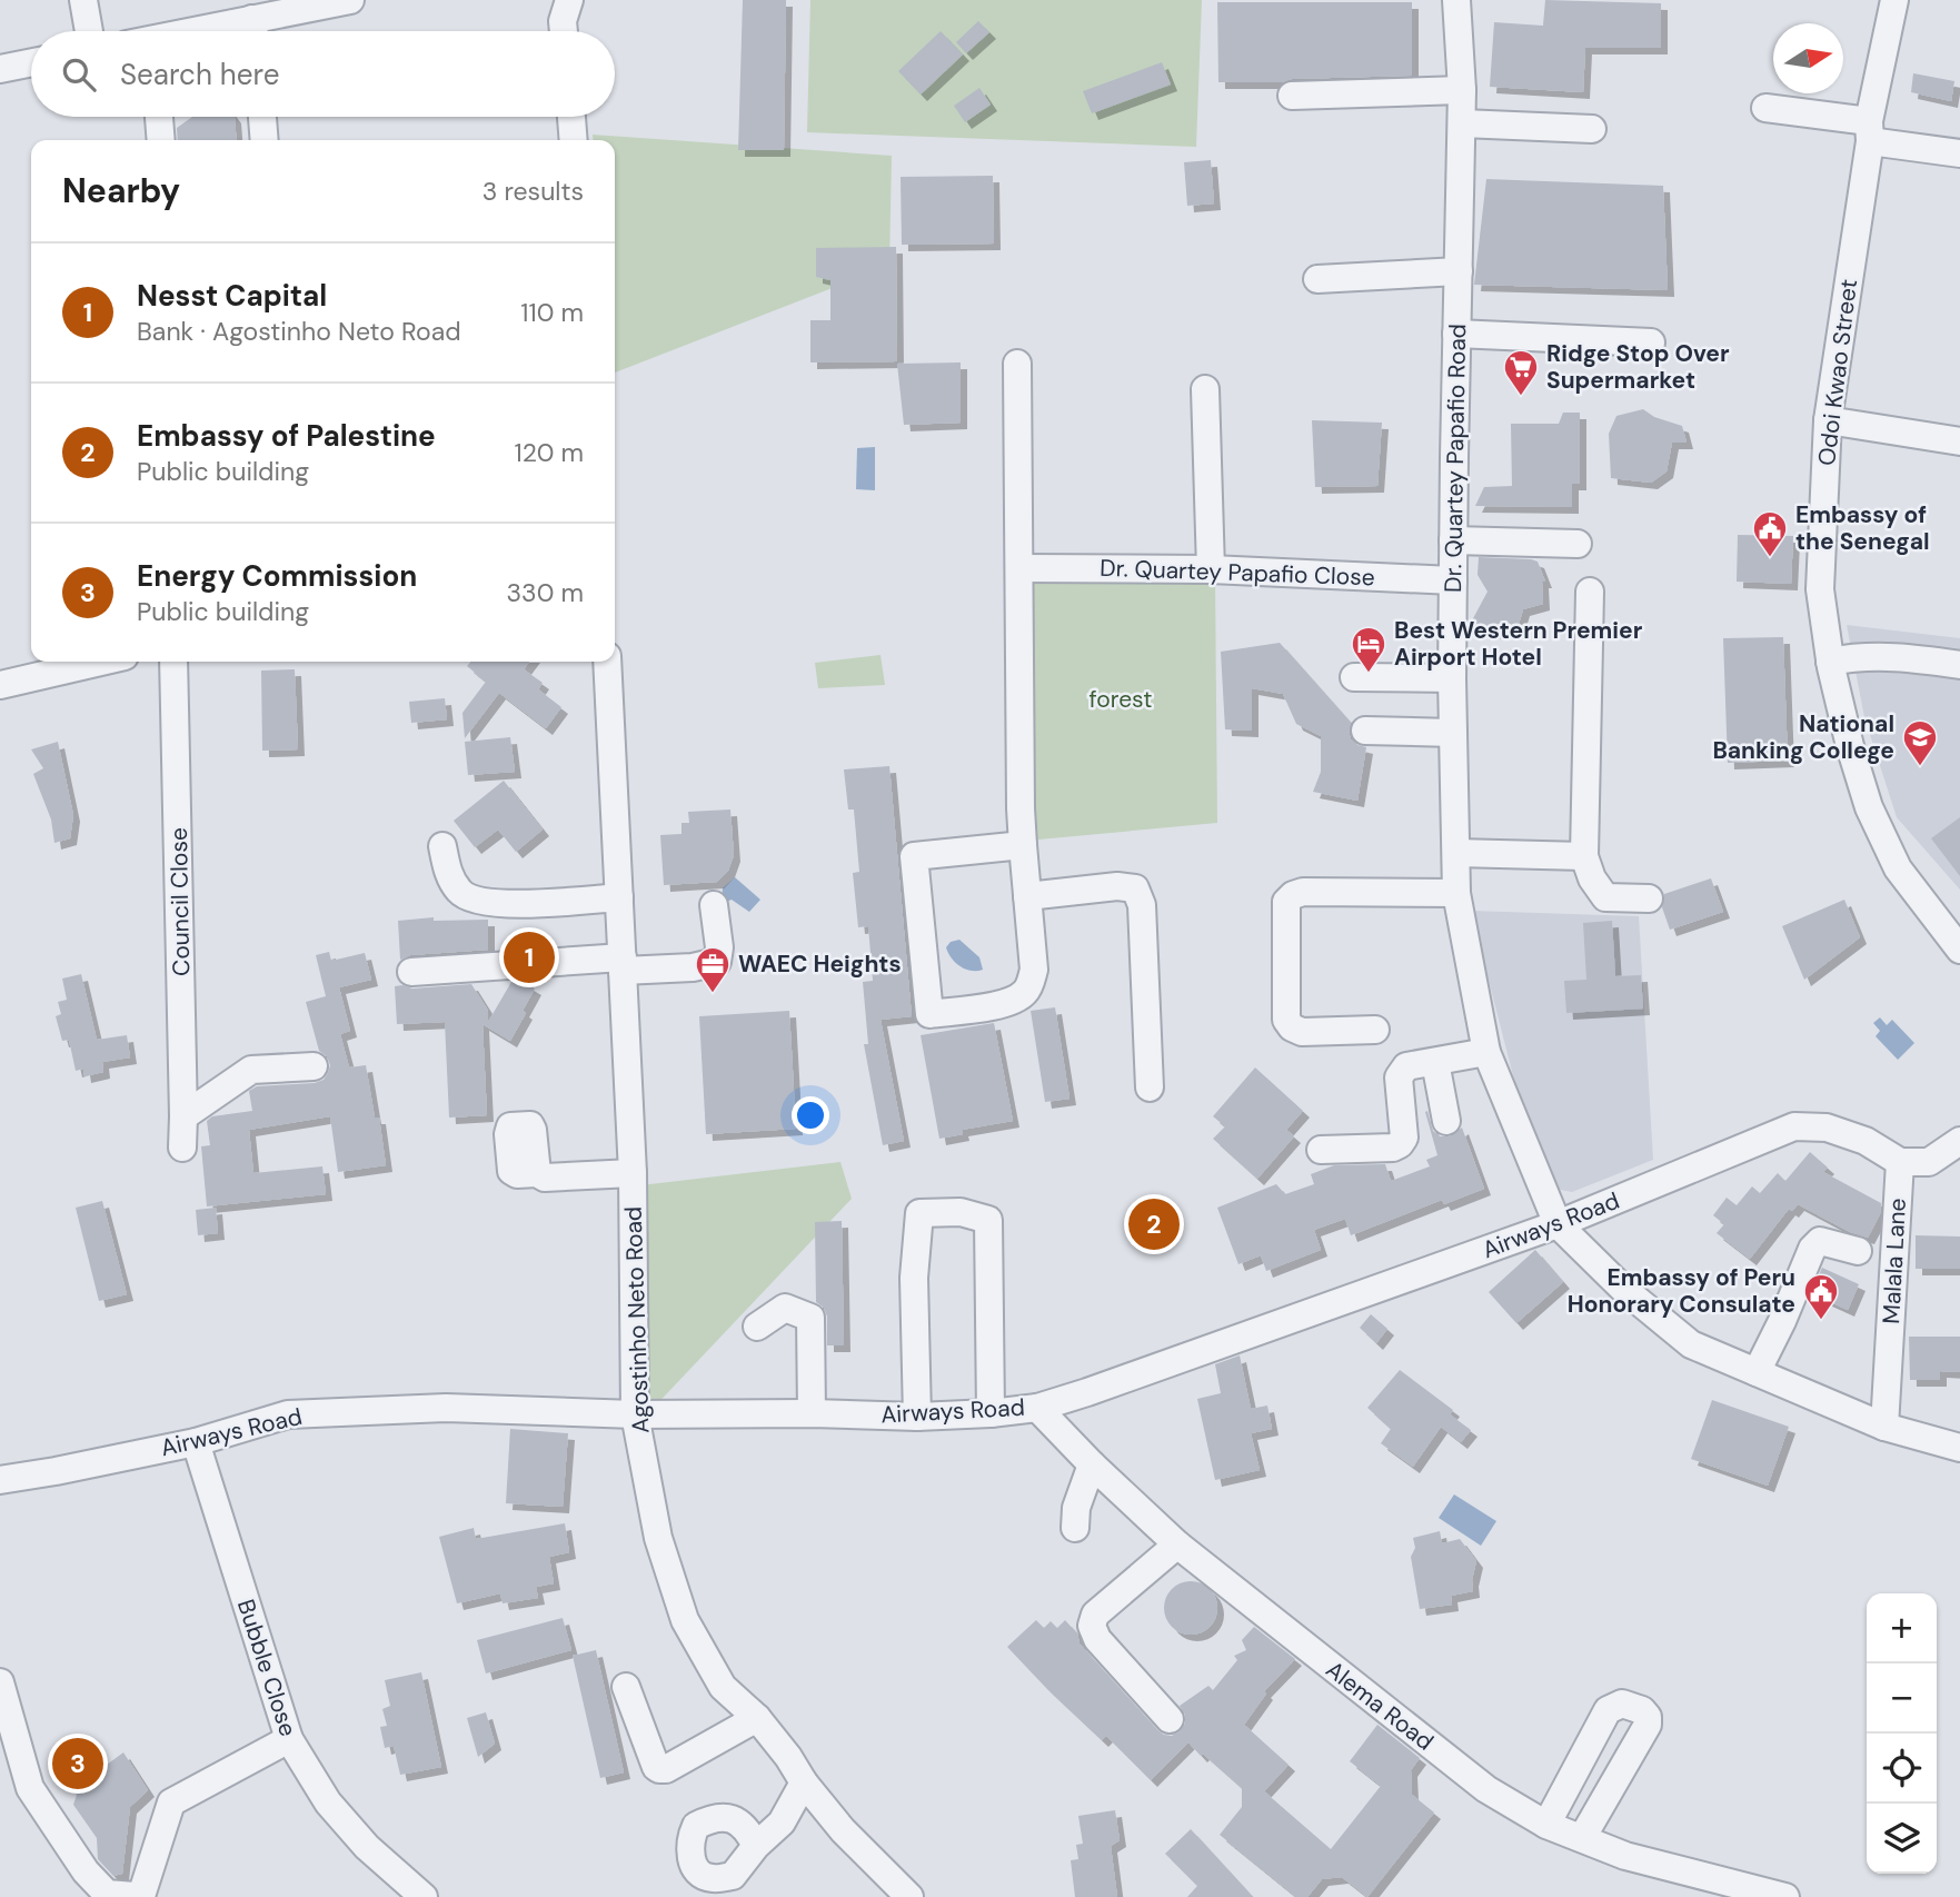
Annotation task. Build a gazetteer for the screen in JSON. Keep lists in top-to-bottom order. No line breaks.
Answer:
{"streets":{"street":["Odoi Kwao Street","Dr. Quartey Papafio Road","Dr. Quartey Papafio Close","Council Close","Airways Road","Malala Lane","Agostinho Neto Road","Bubble Close","Alema Road"]},"crossings":[["Dr. Quartey Papafio Road","Dr. Quartey Papafio Close"],["Dr. Quartey Papafio Road","Airways Road"],["Dr. Quartey Papafio Road","Malala Lane"],["Airways Road","Malala Lane"],["Airways Road","Agostinho Neto Road"],["Airways Road","Bubble Close"],["Airways Road","Alema Road"]],"parks":["forest"],"places":{"supermarket":["Ridge Stop Over Supermarket"],"public building":["Embassy of the Senegal","Embassy of Peru Honorary Consulate"],"hotel":["Best Western Premier Airport Hotel"],"school or university":["National Banking College"],"office":["WAEC Heights"]},"north":"right","page":{"search":"Search here","heading":["Nearby","3 results"],"list":[{"mark":"1","name":"Nesst Capital","note":"Bank · Agostinho Neto Road","value":"110 m"},{"mark":"2","name":"Embassy of Palestine","note":"Public building","value":"120 m"},{"mark":"3","name":"Energy Commission","note":"Public building","value":"330 m"}],"pins":["1","2","3"],"map_buttons":["+","−"]}}
